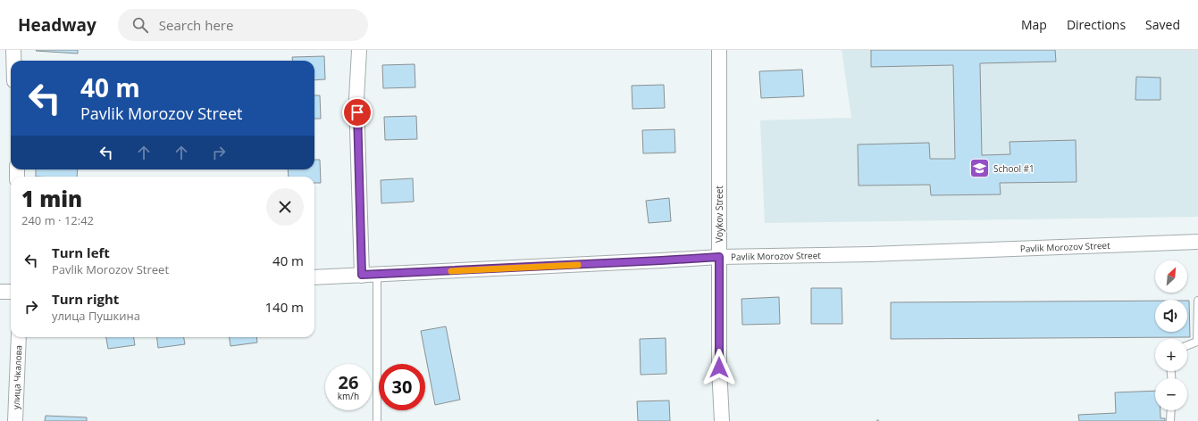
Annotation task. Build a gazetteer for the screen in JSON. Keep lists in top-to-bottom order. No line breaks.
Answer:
{"streets":{"street":["Voykov Street","Pavlik Morozov Street","улица Чкалова"]},"crossings":[["Voykov Street","Pavlik Morozov Street"]],"places":{"school or university":["School #1"]},"north":"top right","page":{"header":"Headway","search":"Search here","nav":["Map","Directions","Saved"],"turn":["40 m","Pavlik Morozov Street"],"heading":["1 min","240 m · 12:42"],"list":[{"name":"Turn left","note":"Pavlik Morozov Street","value":"40 m"},{"name":"Turn right","note":"улица Пушкина","value":"140 m"}],"map_buttons":["+","−"],"speed":"26 km/h","limit":"30"}}
